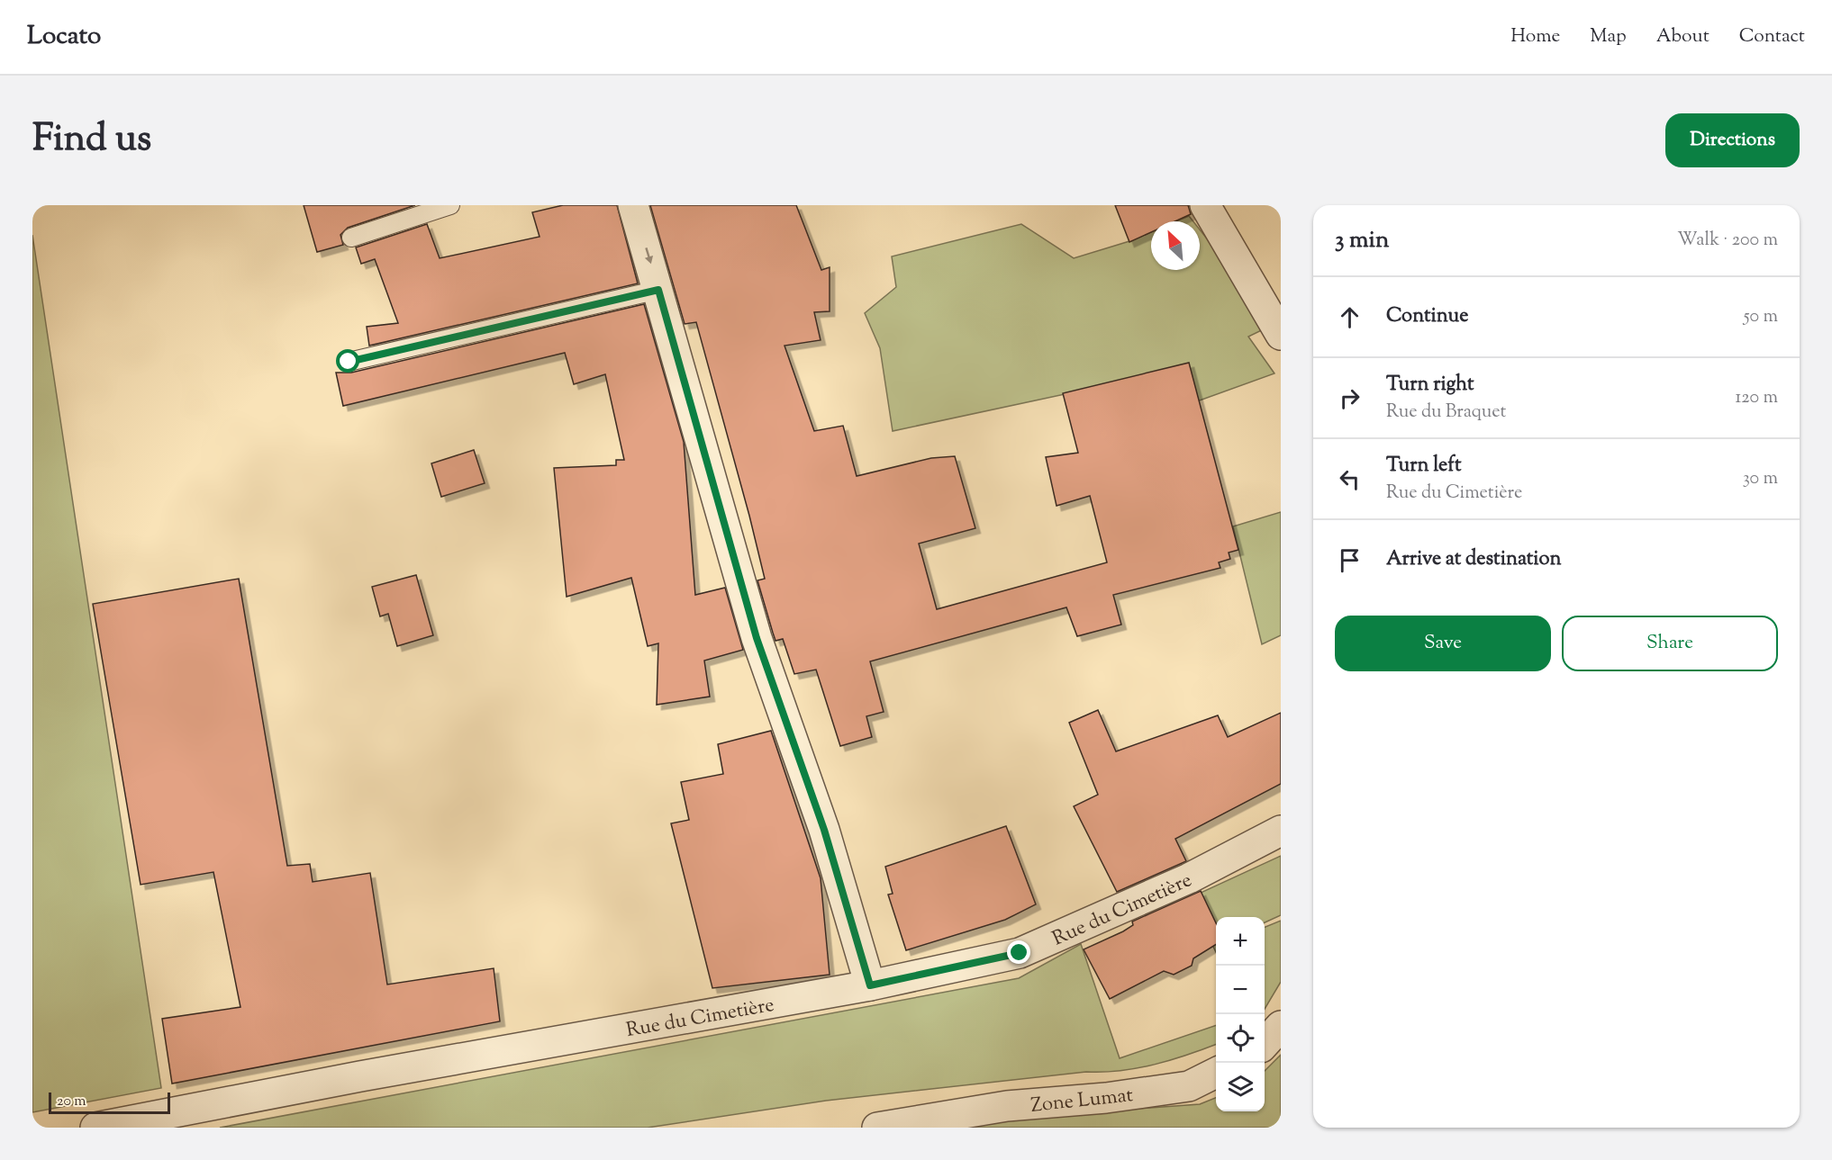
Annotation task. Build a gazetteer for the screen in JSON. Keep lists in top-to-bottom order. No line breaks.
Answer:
{"streets":{"street":["Rue du Cimetière","Zone Lumat"]},"scale_bar":"20 m","north":"top left","page":{"header":"Locato","nav":["Home","Map","About","Contact"],"title":"Find us","buttons":["Directions",["Save","Share"]],"heading":["3 min","Walk · 200 m"],"list":[["Continue","50 m"],["Turn right","Rue du Braquet","120 m"],["Turn left","Rue du Cimetière","30 m"],"Arrive at destination"],"map_buttons":["+","−"],"scale":"20 m"}}
